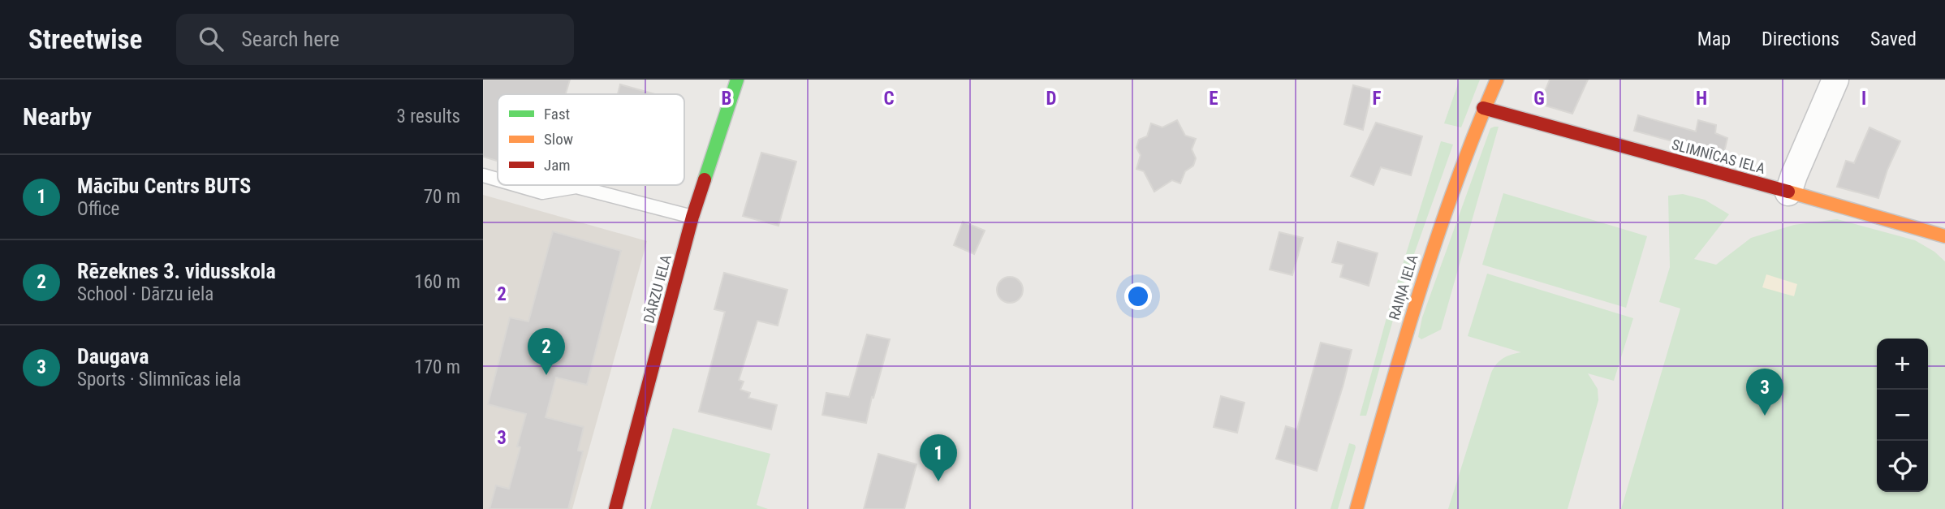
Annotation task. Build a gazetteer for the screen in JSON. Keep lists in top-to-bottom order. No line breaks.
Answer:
{"streets":{"street":["SLIMNĪCAS IELA","RAIŅA IELA","DĀRZU IELA"]},"crossings":[["SLIMNĪCAS IELA","RAIŅA IELA"]],"legend":["Fast","Slow","Jam"],"page":{"header":"Streetwise","search":"Search here","nav":["Map","Directions","Saved"],"heading":["Nearby","3 results"],"list":[{"mark":"1","name":"Mācību Centrs BUTS","note":"Office","value":"70 m"},{"mark":"2","name":"Rēzeknes 3. vidusskola","note":"School · Dārzu iela","value":"160 m"},{"mark":"3","name":"Daugava","note":"Sports · Slimnīcas iela","value":"170 m"}],"pins":["2","3","1"],"map_buttons":["+","−"]},"grid":{"columns":["B","C","D","E","F","G","H","I"],"rows":["2","3"]}}
